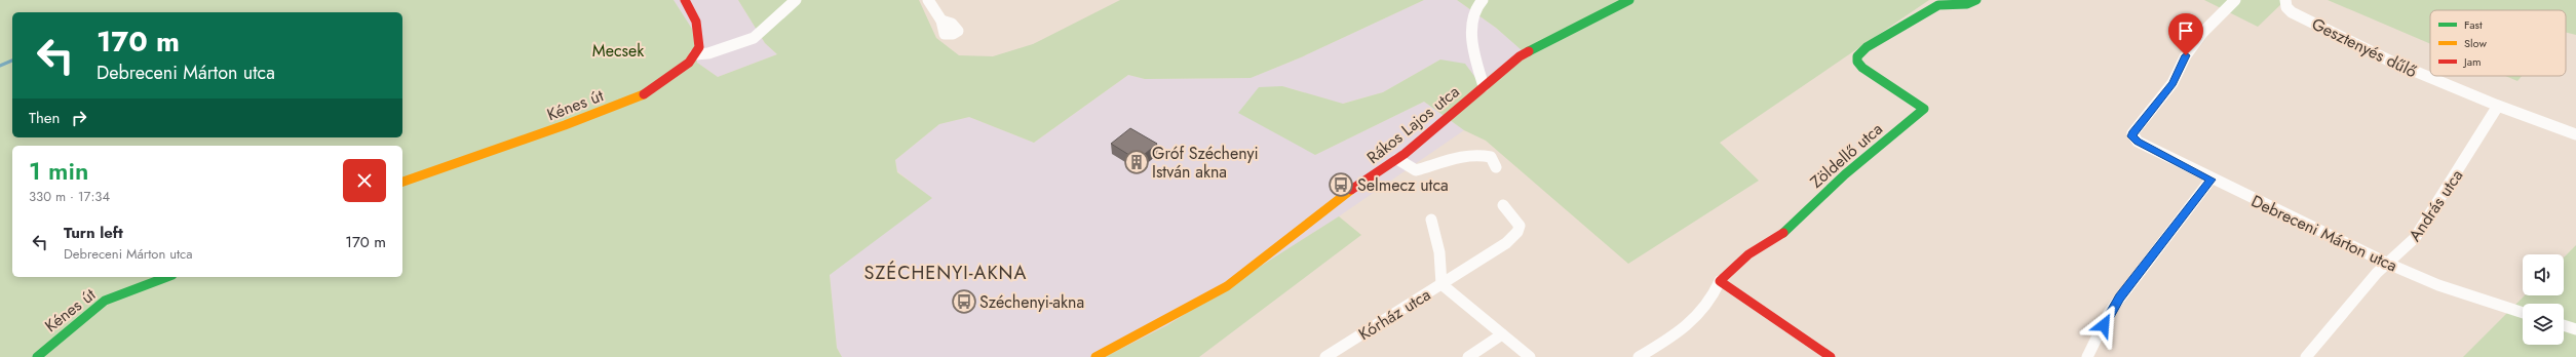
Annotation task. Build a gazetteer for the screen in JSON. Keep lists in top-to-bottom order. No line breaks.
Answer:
{"streets":{"street":["Gesztenyés dűlő","Kénes út","Rákos Lajos utca","Zöldellő utca","András utca","Debreceni Márton utca","Kórház utca"]},"crossings":[["Gesztenyés dűlő","András utca"],["András utca","Debreceni Márton utca"]],"districts":["SZÉCHENYI-AKNA"],"parks":["Mecsek"],"places":{"building":["Gróf Széchenyi István akna"],"bus stop":["Selmecz utca","Széchenyi-akna"]},"legend":["Fast","Slow","Jam"],"page":{"turn":["170 m","Debreceni Márton utca"],"then":"Then","heading":["1 min","330 m · 17:34"],"list":[{"name":"Turn left","note":"Debreceni Márton utca","value":"170 m"}]}}
